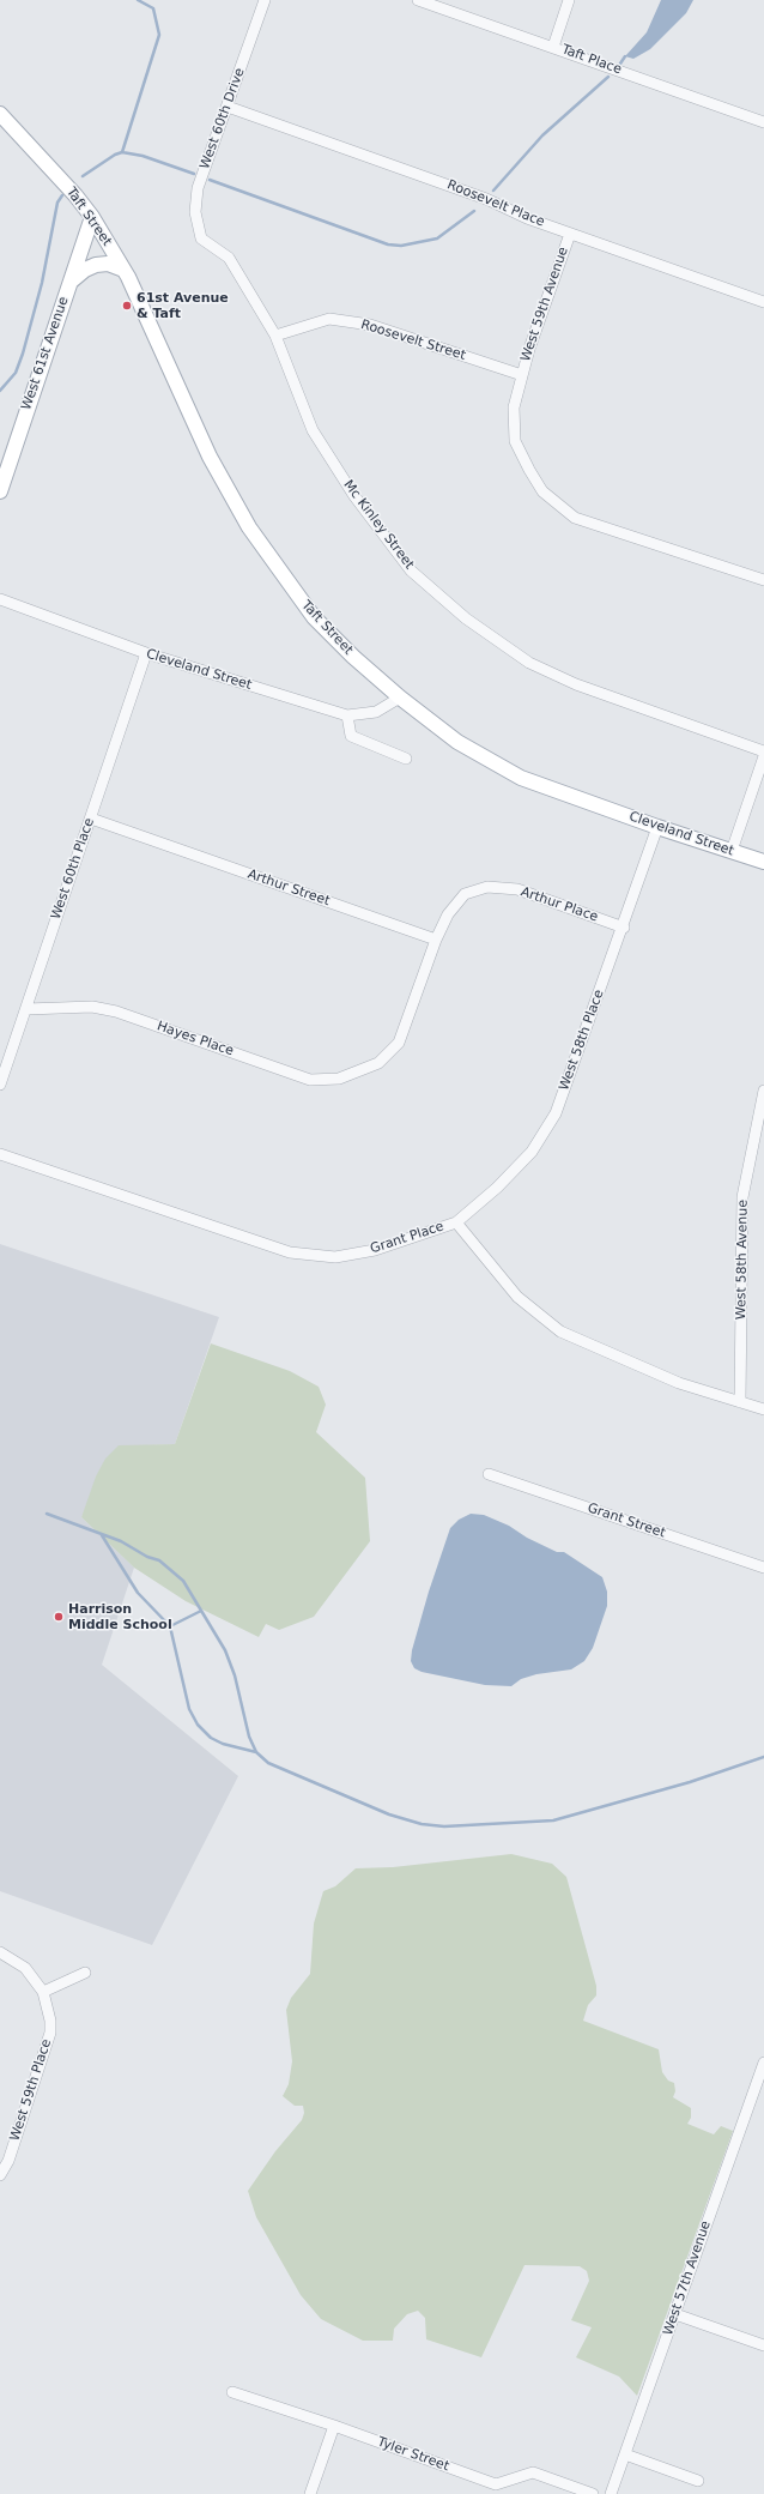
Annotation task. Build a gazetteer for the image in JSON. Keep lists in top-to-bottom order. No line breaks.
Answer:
{"streets":{"main road":["Taft Street","West 61st Avenue","Cleveland Street"],"street":["Taft Place","West 60th Drive","Roosevelt Place","West 59th Avenue","Roosevelt Street","Mc Kinley Street","West 60th Place","Arthur Street","Arthur Place","Hayes Place","West 58th Place","Grant Place","West 58th Avenue","Grant Street","West 59th Place","West 57th Avenue","Tyler Street"]},"crossings":[["West 60th Drive","Roosevelt Place"],["West 60th Drive","Mc Kinley Street"],["Roosevelt Place","West 59th Avenue"],["Taft Street","West 61st Avenue"],["Taft Street","Cleveland Street"],["West 59th Avenue","Roosevelt Street"],["Roosevelt Street","Mc Kinley Street"],["Cleveland Street","West 60th Place"],["Cleveland Street","West 58th Place"],["West 60th Place","Arthur Street"],["West 60th Place","Hayes Place"],["Arthur Street","Arthur Place"],["Arthur Street","Hayes Place"],["Arthur Place","Hayes Place"],["Arthur Place","West 58th Place"],["West 58th Place","Grant Place"],["Grant Place","West 58th Avenue"]],"places":["61st Avenue & Taft","Harrison Middle School"]}
